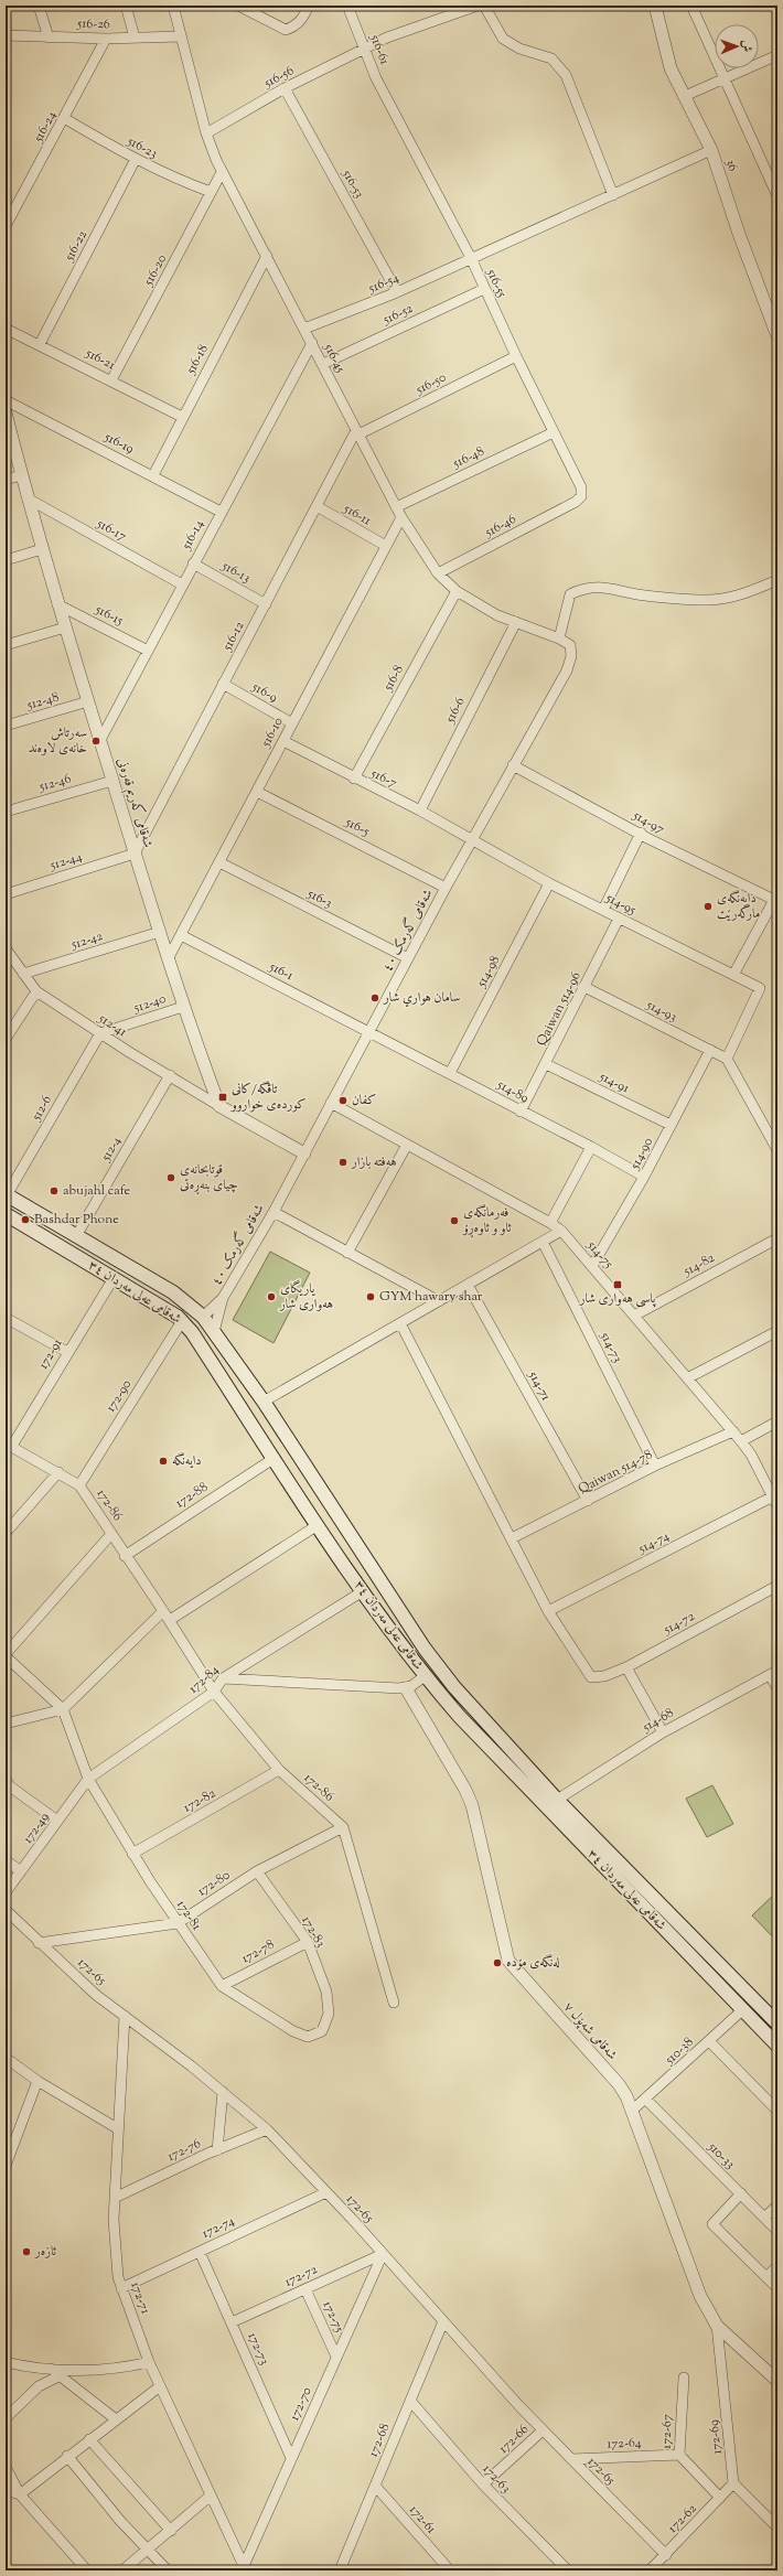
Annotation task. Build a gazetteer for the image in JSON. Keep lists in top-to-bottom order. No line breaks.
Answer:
{"streets":{"main road":["شەقامی عەلی مەردان ٣٤"],"street":["516-26","516-61","516-56","516-24","516-23","36","516-53","516-22","516-20","516-54","516-55","516-52","516-45","516-21","516-18","516-50","516-19","516-48","516-11","516-46","516-17","516-14","516-13","516-15","516-12","516-8","516-9","512-48","516-6","516-10","516-7","512-46","شەقامی کەریم قەرەنی","514-97","516-5","512-44","516-3","514-95","شەقامی گەرمک ٤٠","512-42","516-1","514-98","512-40","Qaiwan 514-96","514-93","512-41","514-91","514-89","512-6","512-4","514-90","514-75","514-82","514-73","172-91","514-71","172-90","Qaiwan 514-78","172-88","172-86","514-74","514-72","172-84","514-68","172-82","172-49","172-80","172-81","172-83","172-78","172-65","شەقامی شەپۆل ٧","510-38","172-76","510-33","172-74","172-72","172-71","172-75","172-73","172-70","172-67","172-69","172-66","172-68","172-64","172-63","172-62","172-61"]},"crossings":[["516-26","516-24"],["516-26","516-45"],["516-61","516-56"],["516-61","516-55"],["516-56","516-53"],["516-56","516-45"],["516-24","516-23"],["516-23","516-22"],["516-23","516-20"],["36","516-54"],["516-53","516-54"],["516-22","516-21"],["516-20","516-45"],["516-20","516-21"],["516-54","516-55"],["516-54","516-45"],["516-55","516-52"],["516-55","516-50"],["516-55","516-48"],["516-55","516-46"],["516-52","516-45"],["516-45","516-18"],["516-45","516-50"],["516-45","516-48"],["516-45","516-46"],["516-45","516-14"],["516-45","516-12"],["516-45","516-8"],["516-45","516-6"],["516-45","516-10"],["516-45","شەقامی گەرمک ٤٠"],["516-21","516-18"],["516-18","516-19"],["516-50","516-12"],["516-19","516-14"],["516-11","516-12"],["516-11","516-10"],["516-17","516-14"],["516-17","شەقامی کەریم قەرەنی"],["516-14","516-13"],["516-14","516-15"],["516-14","شەقامی کەریم قەرەنی"],["516-13","516-12"],["516-15","شەقامی کەریم قەرەنی"],["516-12","516-9"],["516-12","شەقامی کەریم قەرەنی"],["516-12","512-44"],["516-8","516-7"],["516-9","516-10"],["512-48","شەقامی کەریم قەرەنی"],["516-6","516-7"],["516-10","516-7"],["516-10","شەقامی کەریم قەرەنی"],["516-10","516-5"],["516-10","516-3"],["516-10","516-1"],["516-7","514-95"],["516-7","شەقامی گەرمک ٤٠"],["512-46","شەقامی کەریم قەرەنی"],["شەقامی کەریم قەرەنی","512-44"],["شەقامی کەریم قەرەنی","512-42"],["شەقامی کەریم قەرەنی","512-40"],["شەقامی کەریم قەرەنی","512-41"],["514-97","514-95"],["514-97","شەقامی گەرمک ٤٠"],["516-5","شەقامی گەرمک ٤٠"],["516-3","شەقامی گەرمک ٤٠"],["514-95","شەقامی گەرمک ٤٠"],["514-95","514-98"],["514-95","Qaiwan 514-96"],["514-95","514-93"],["شەقامی گەرمک ٤٠","516-1"],["شەقامی گەرمک ٤٠","514-89"],["شەقامی گەرمک ٤٠","514-75"],["شەقامی گەرمک ٤٠","شەقامی عەلی مەردان ٣٤"],["512-42","512-41"],["516-1","514-89"],["514-98","514-89"],["512-40","512-41"],["512-40","512-6"],["Qaiwan 514-96","514-93"],["Qaiwan 514-96","514-91"],["Qaiwan 514-96","514-89"],["514-93","514-90"],["512-41","512-6"],["512-41","512-4"],["514-91","514-90"],["514-89","514-90"],["512-6","شەقامی عەلی مەردان ٣٤"],["512-4","شەقامی عەلی مەردان ٣٤"],["514-90","514-75"],["514-75","514-82"],["514-75","Qaiwan 514-78"],["514-75","514-74"],["شەقامی عەلی مەردان ٣٤","172-91"],["شەقامی عەلی مەردان ٣٤","172-90"],["شەقامی عەلی مەردان ٣٤","172-88"],["شەقامی عەلی مەردان ٣٤","172-84"],["شەقامی عەلی مەردان ٣٤","514-68"],["شەقامی عەلی مەردان ٣٤","510-38"],["514-73","Qaiwan 514-78"],["172-91","172-86"],["514-71","Qaiwan 514-78"],["172-90","172-86"],["172-88","172-86"],["172-86","172-84"],["172-86","172-82"],["172-86","172-80"],["514-74","514-72"],["172-84","172-49"],["172-84","172-81"],["172-82","172-81"],["172-49","172-81"],["172-80","172-81"],["172-80","172-83"],["172-80","172-65"],["172-81","172-83"],["172-81","172-78"],["172-83","172-78"],["172-65","172-76"],["172-65","172-74"],["172-65","172-72"],["172-65","172-71"],["172-65","172-70"],["172-65","172-66"],["172-65","172-68"],["172-65","172-64"],["172-65","172-62"],["شەقامی شەپۆل ٧","510-38"],["شەقامی شەپۆل ٧","172-69"],["510-38","510-33"],["172-76","172-71"],["172-74","172-71"],["172-74","172-73"],["172-72","172-75"],["172-72","172-73"],["172-72","172-70"],["172-71","172-70"],["172-75","172-70"],["172-73","172-70"],["172-67","172-64"],["172-67","172-62"],["172-69","172-62"],["172-66","172-63"],["172-68","172-63"],["172-68","172-61"]],"places":{"other":["سەرتاش خانەی لاوەند","دایەنگەی مارگەرێت","سامان هواري شار","كفان","هەفتە بازار","قوتابحانەی چیای بنەڕەتی","abujahl cafe","Bashdar Phone","فەرمانگەی ئاو و ئاوەڕۆ","یاریگای هەواری شار","GYM hawary shar","دایەنگە","لەنگەی مۆدە","ئازەر"],"transit":["تاڤگە/کانی کوردەی خواروو","پاسی هەواری شار"]},"north":"right"}
